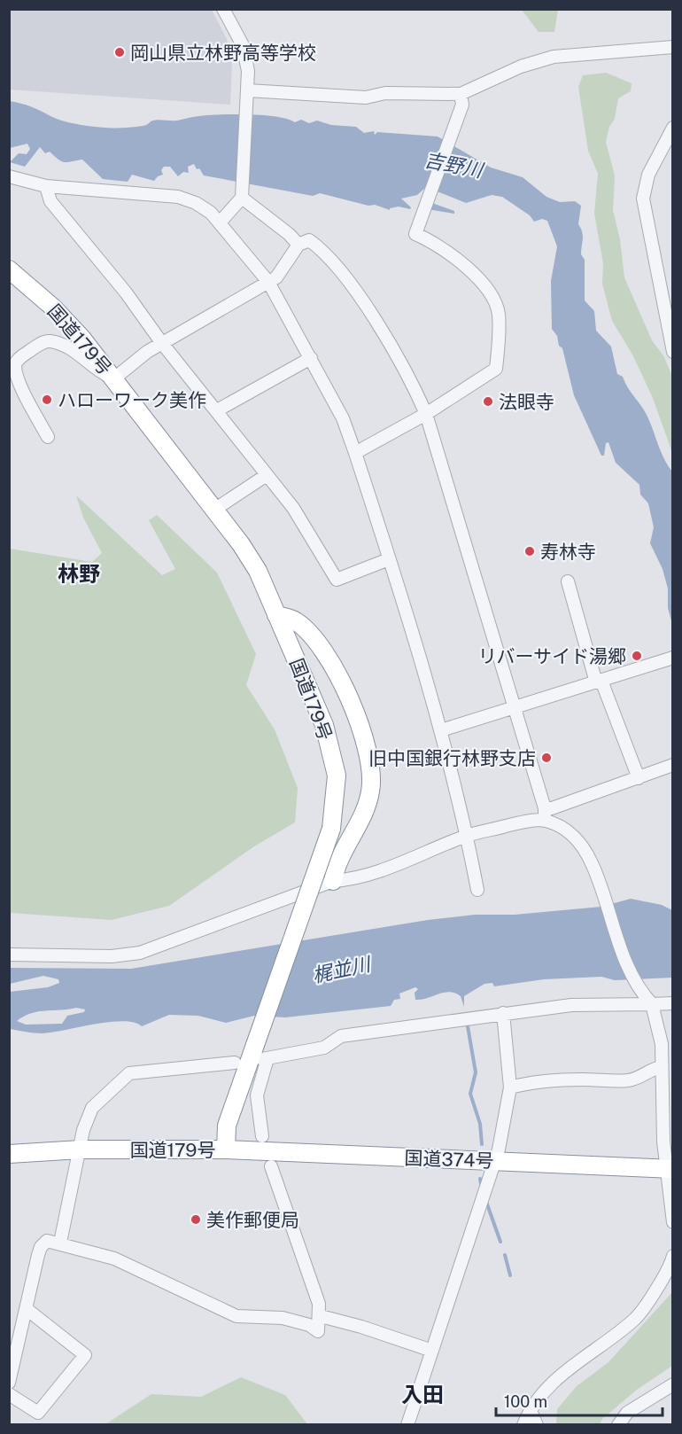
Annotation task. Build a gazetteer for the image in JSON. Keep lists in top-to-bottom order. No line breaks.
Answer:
{"streets":{"highway":["国道179号","国道374号"]},"crossings":[["国道179号","国道374号"]],"districts":["林野","入田"],"water":["吉野川","梶並川"],"places":["岡山県立林野高等学校","ハローワーク美作","法眼寺","寿林寺","リバーサイド湯郷","旧中国銀行林野支店","美作郵便局"],"scale_bar":"100 m"}
